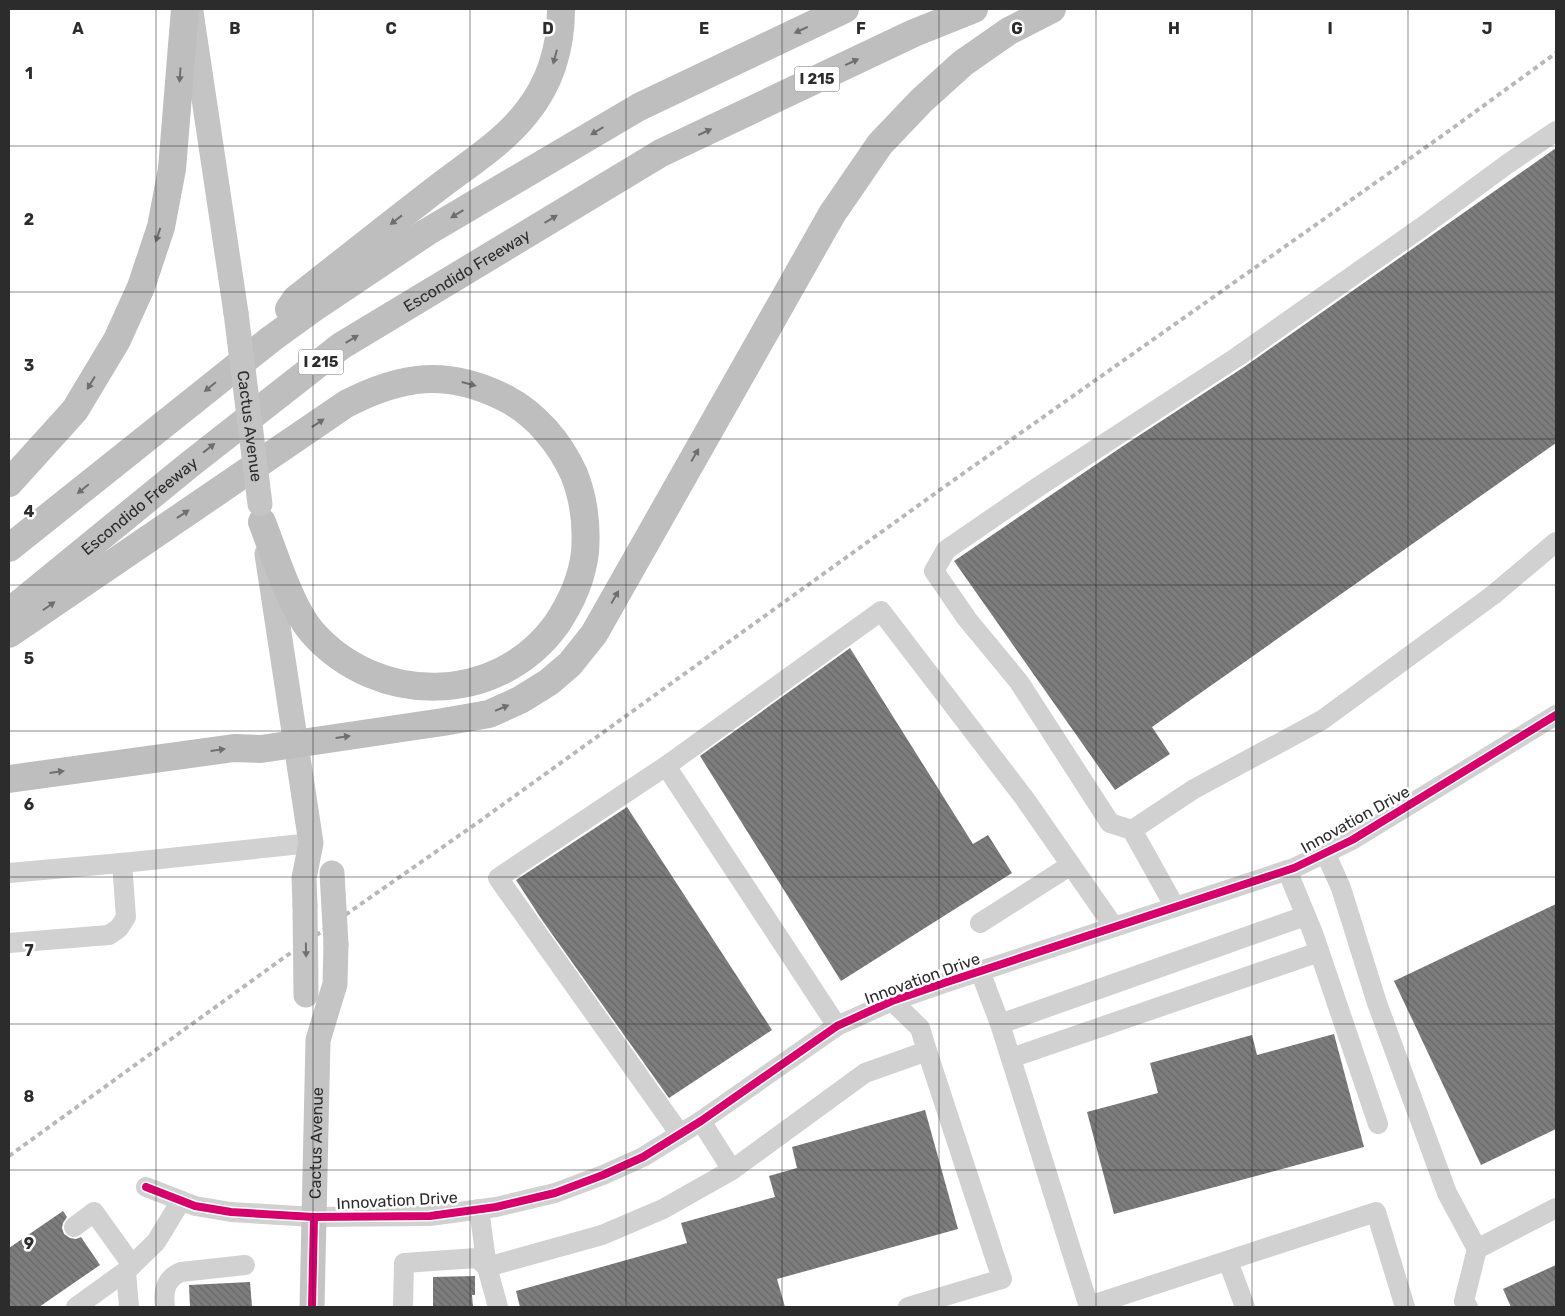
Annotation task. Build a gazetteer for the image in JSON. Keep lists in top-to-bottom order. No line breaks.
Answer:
{"streets":{"highway":["I 215","Escondido Freeway"],"main road":["Cactus Avenue"],"street":["Innovation Drive"]},"crossings":[["Cactus Avenue","Innovation Drive"]],"grid":{"columns":["A","B","C","D","E","F","G","H","I","J"],"rows":["1","2","3","4","5","6","7","8","9"]}}
